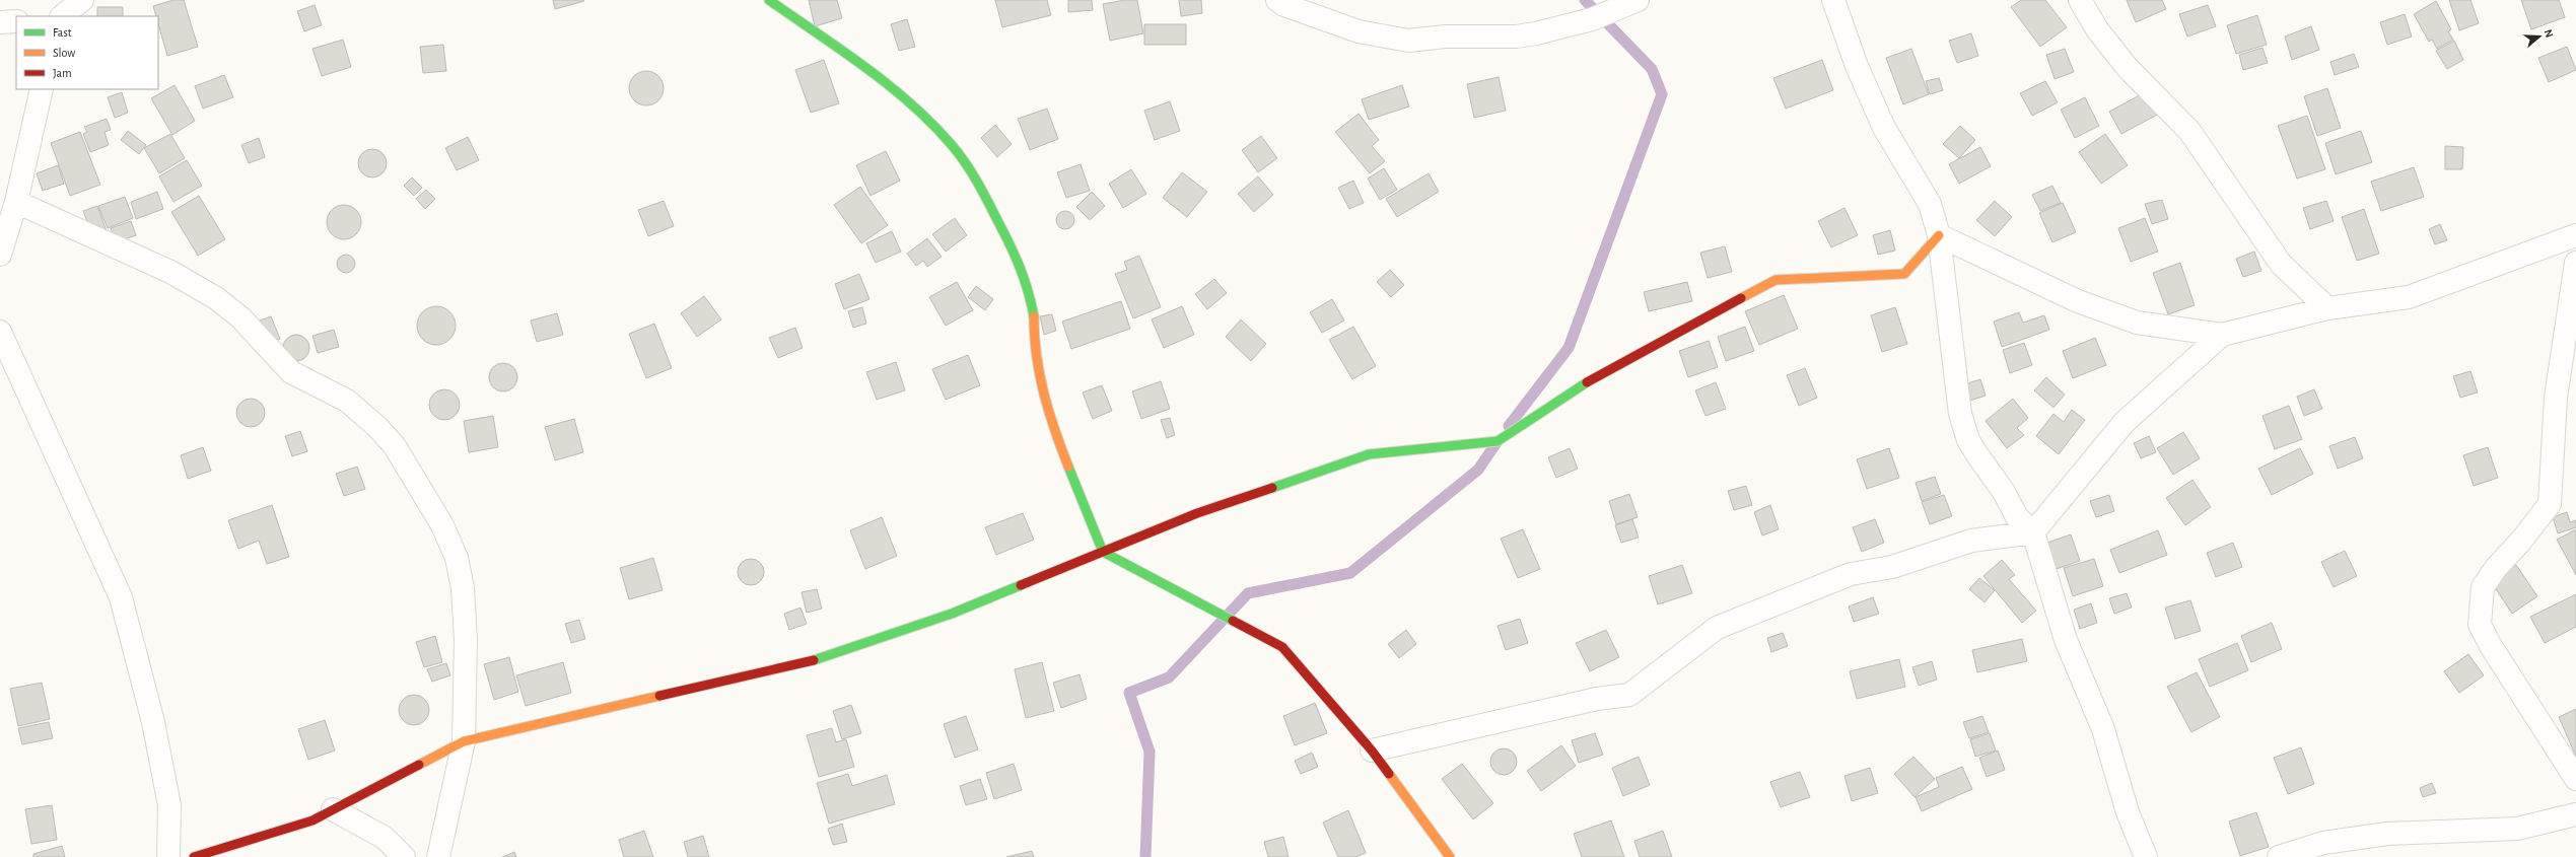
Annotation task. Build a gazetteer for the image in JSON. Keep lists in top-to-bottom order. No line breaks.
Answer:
{"legend":["Fast","Slow","Jam"],"north":"right"}
